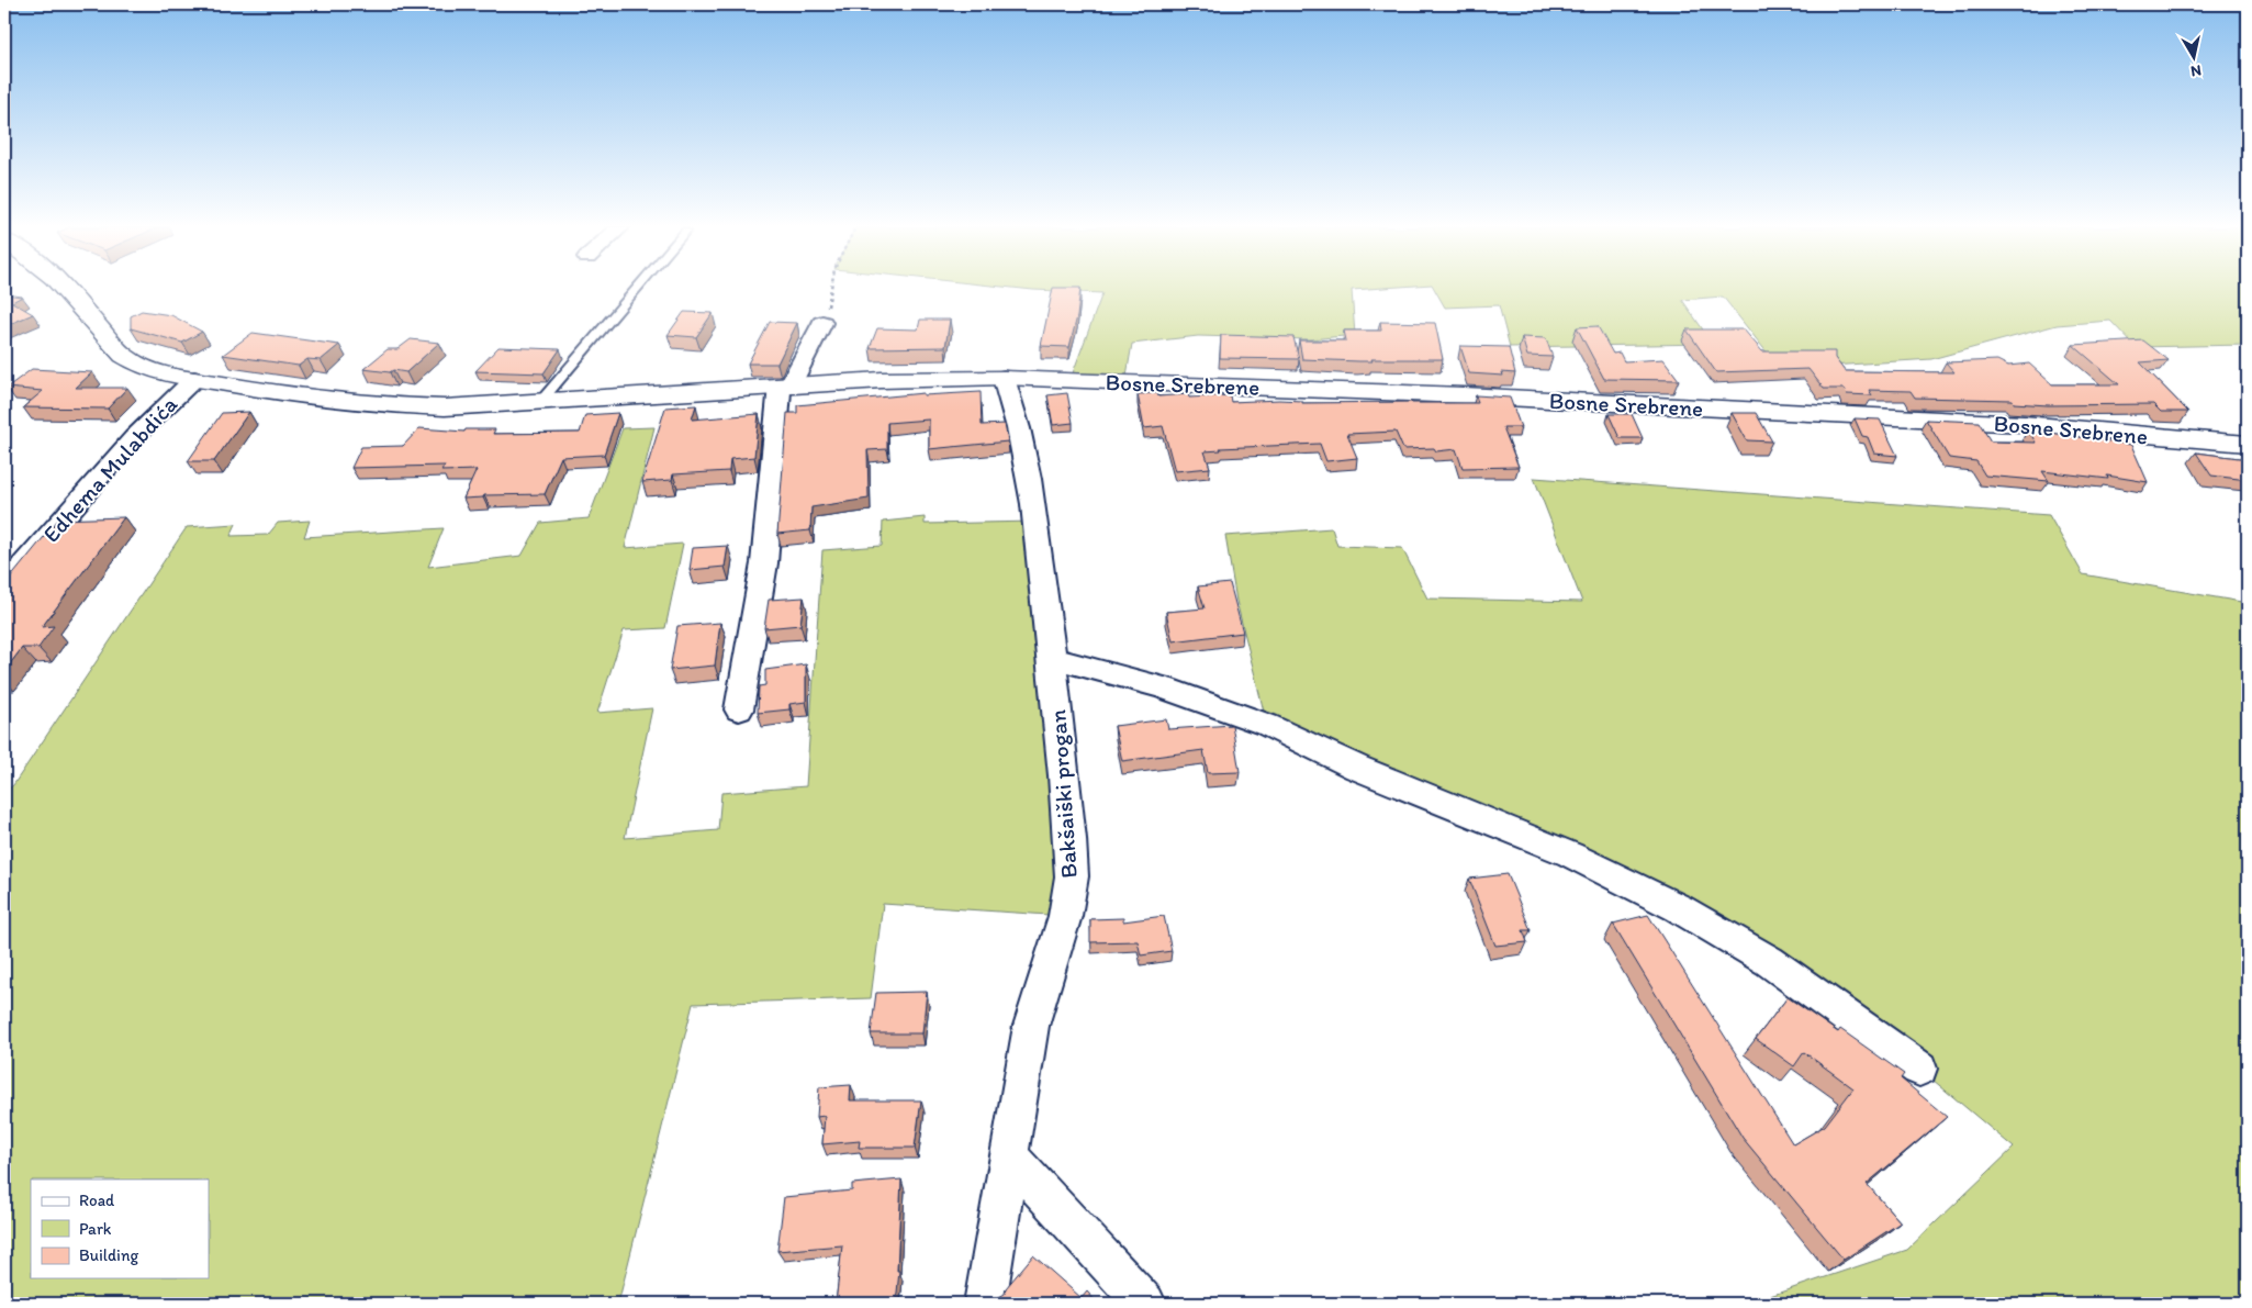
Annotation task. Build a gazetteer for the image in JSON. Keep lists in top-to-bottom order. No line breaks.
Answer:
{"streets":{"street":["Bosne Srebrene","Edhema Mulabdića","Bakšaiški progan"]},"crossings":[["Bosne Srebrene","Edhema Mulabdića"],["Bosne Srebrene","Bakšaiški progan"]],"legend":["Road","Park","Building"],"north":"bottom"}
